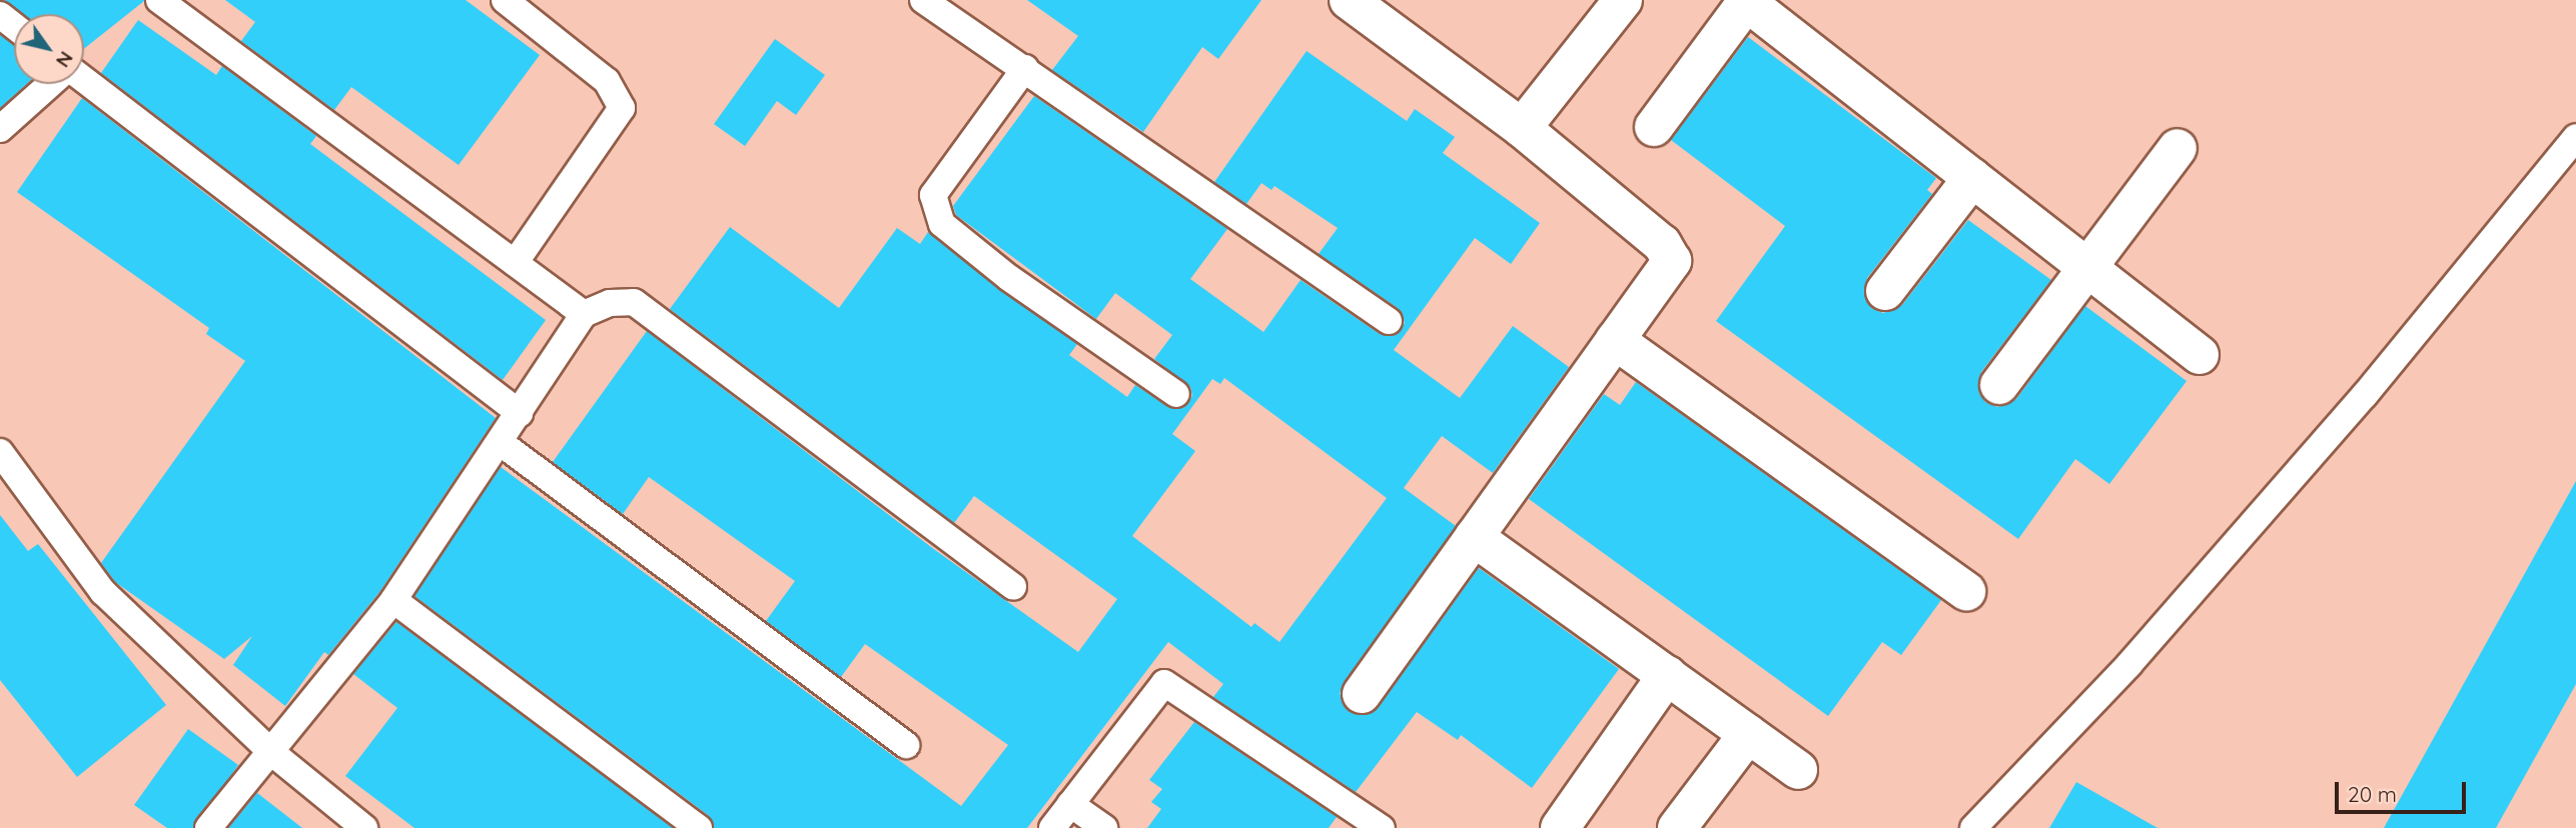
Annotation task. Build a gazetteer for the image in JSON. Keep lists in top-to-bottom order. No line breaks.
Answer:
{"scale_bar":"20 m","north":"bottom right"}
